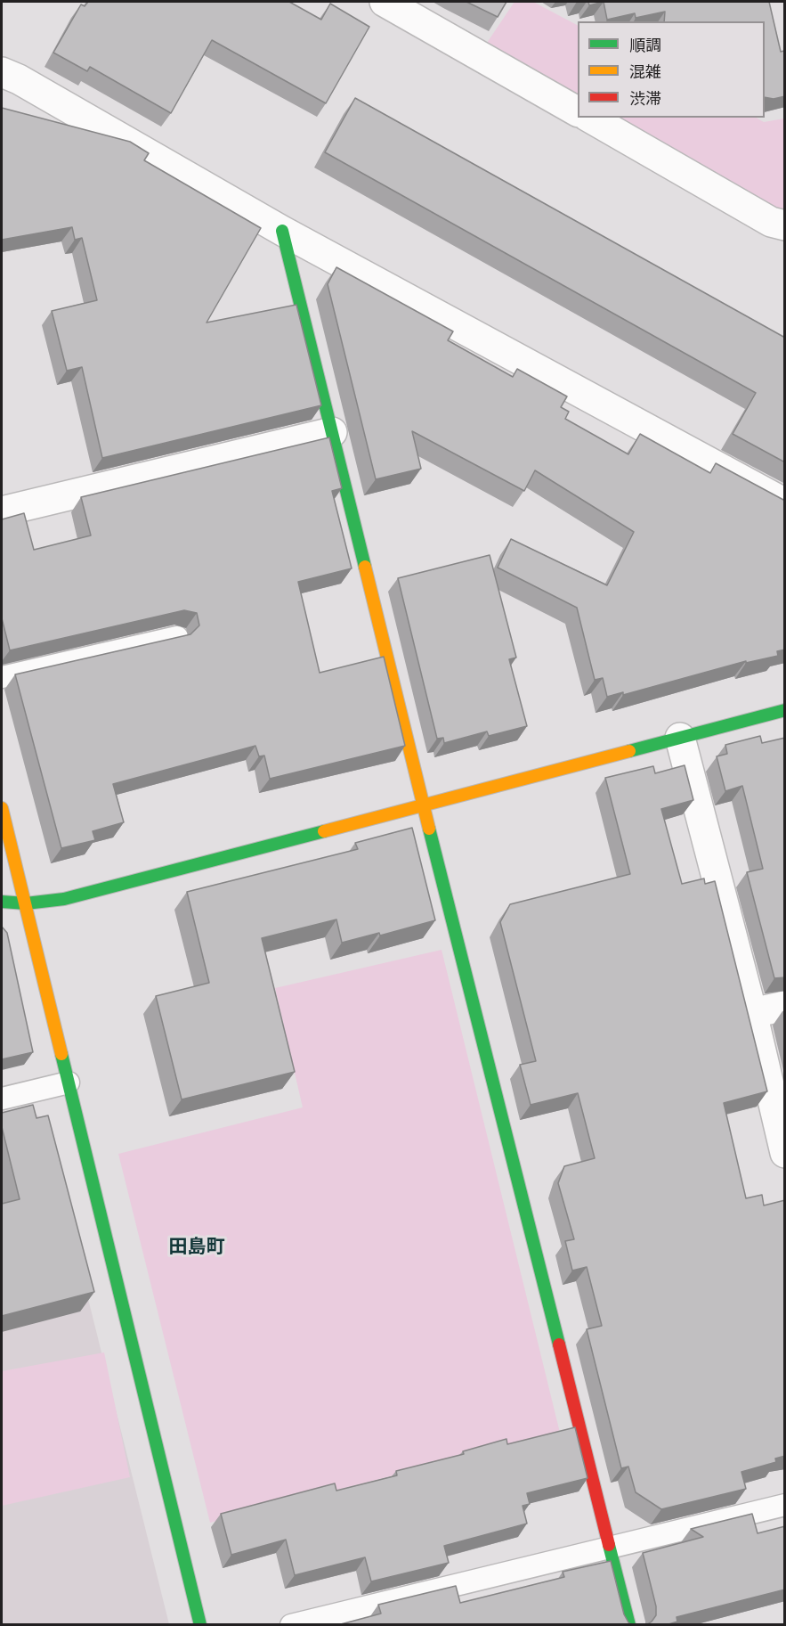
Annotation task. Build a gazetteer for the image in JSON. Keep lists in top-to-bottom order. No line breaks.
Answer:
{"districts":["田島町"],"legend":["順調","混雑","渋滞"]}
